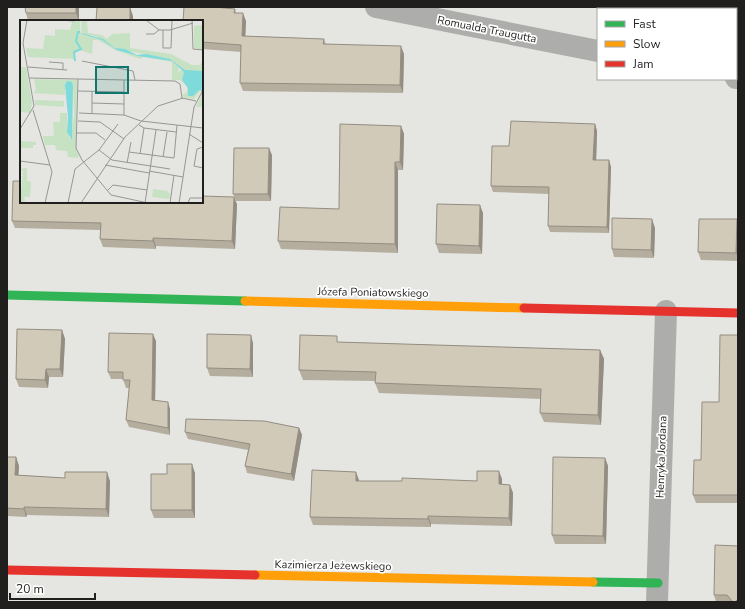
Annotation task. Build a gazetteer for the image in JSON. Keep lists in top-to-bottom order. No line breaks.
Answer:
{"streets":{"street":["Romualda Traugutta","Józefa Poniatowskiego","Henryka Jordana","Kazimierza Jeżewskiego"]},"crossings":[["Józefa Poniatowskiego","Henryka Jordana"],["Henryka Jordana","Kazimierza Jeżewskiego"]],"legend":["Fast","Slow","Jam"],"scale_bar":"20 m"}
